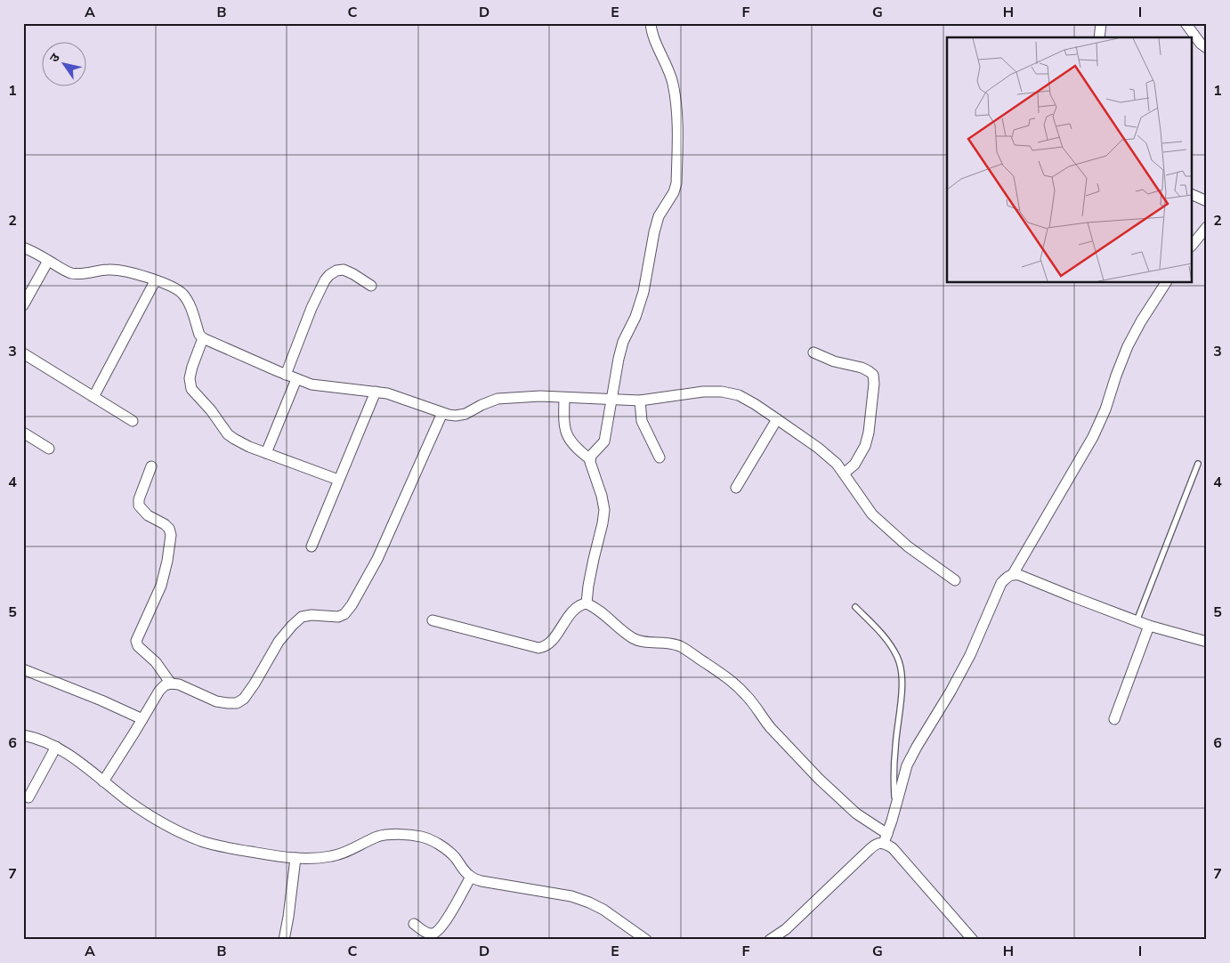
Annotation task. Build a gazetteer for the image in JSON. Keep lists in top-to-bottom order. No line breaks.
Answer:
{"north":"top left","grid":{"columns":["A","B","C","D","E","F","G","H","I"],"rows":["1","2","3","4","5","6","7"]}}
